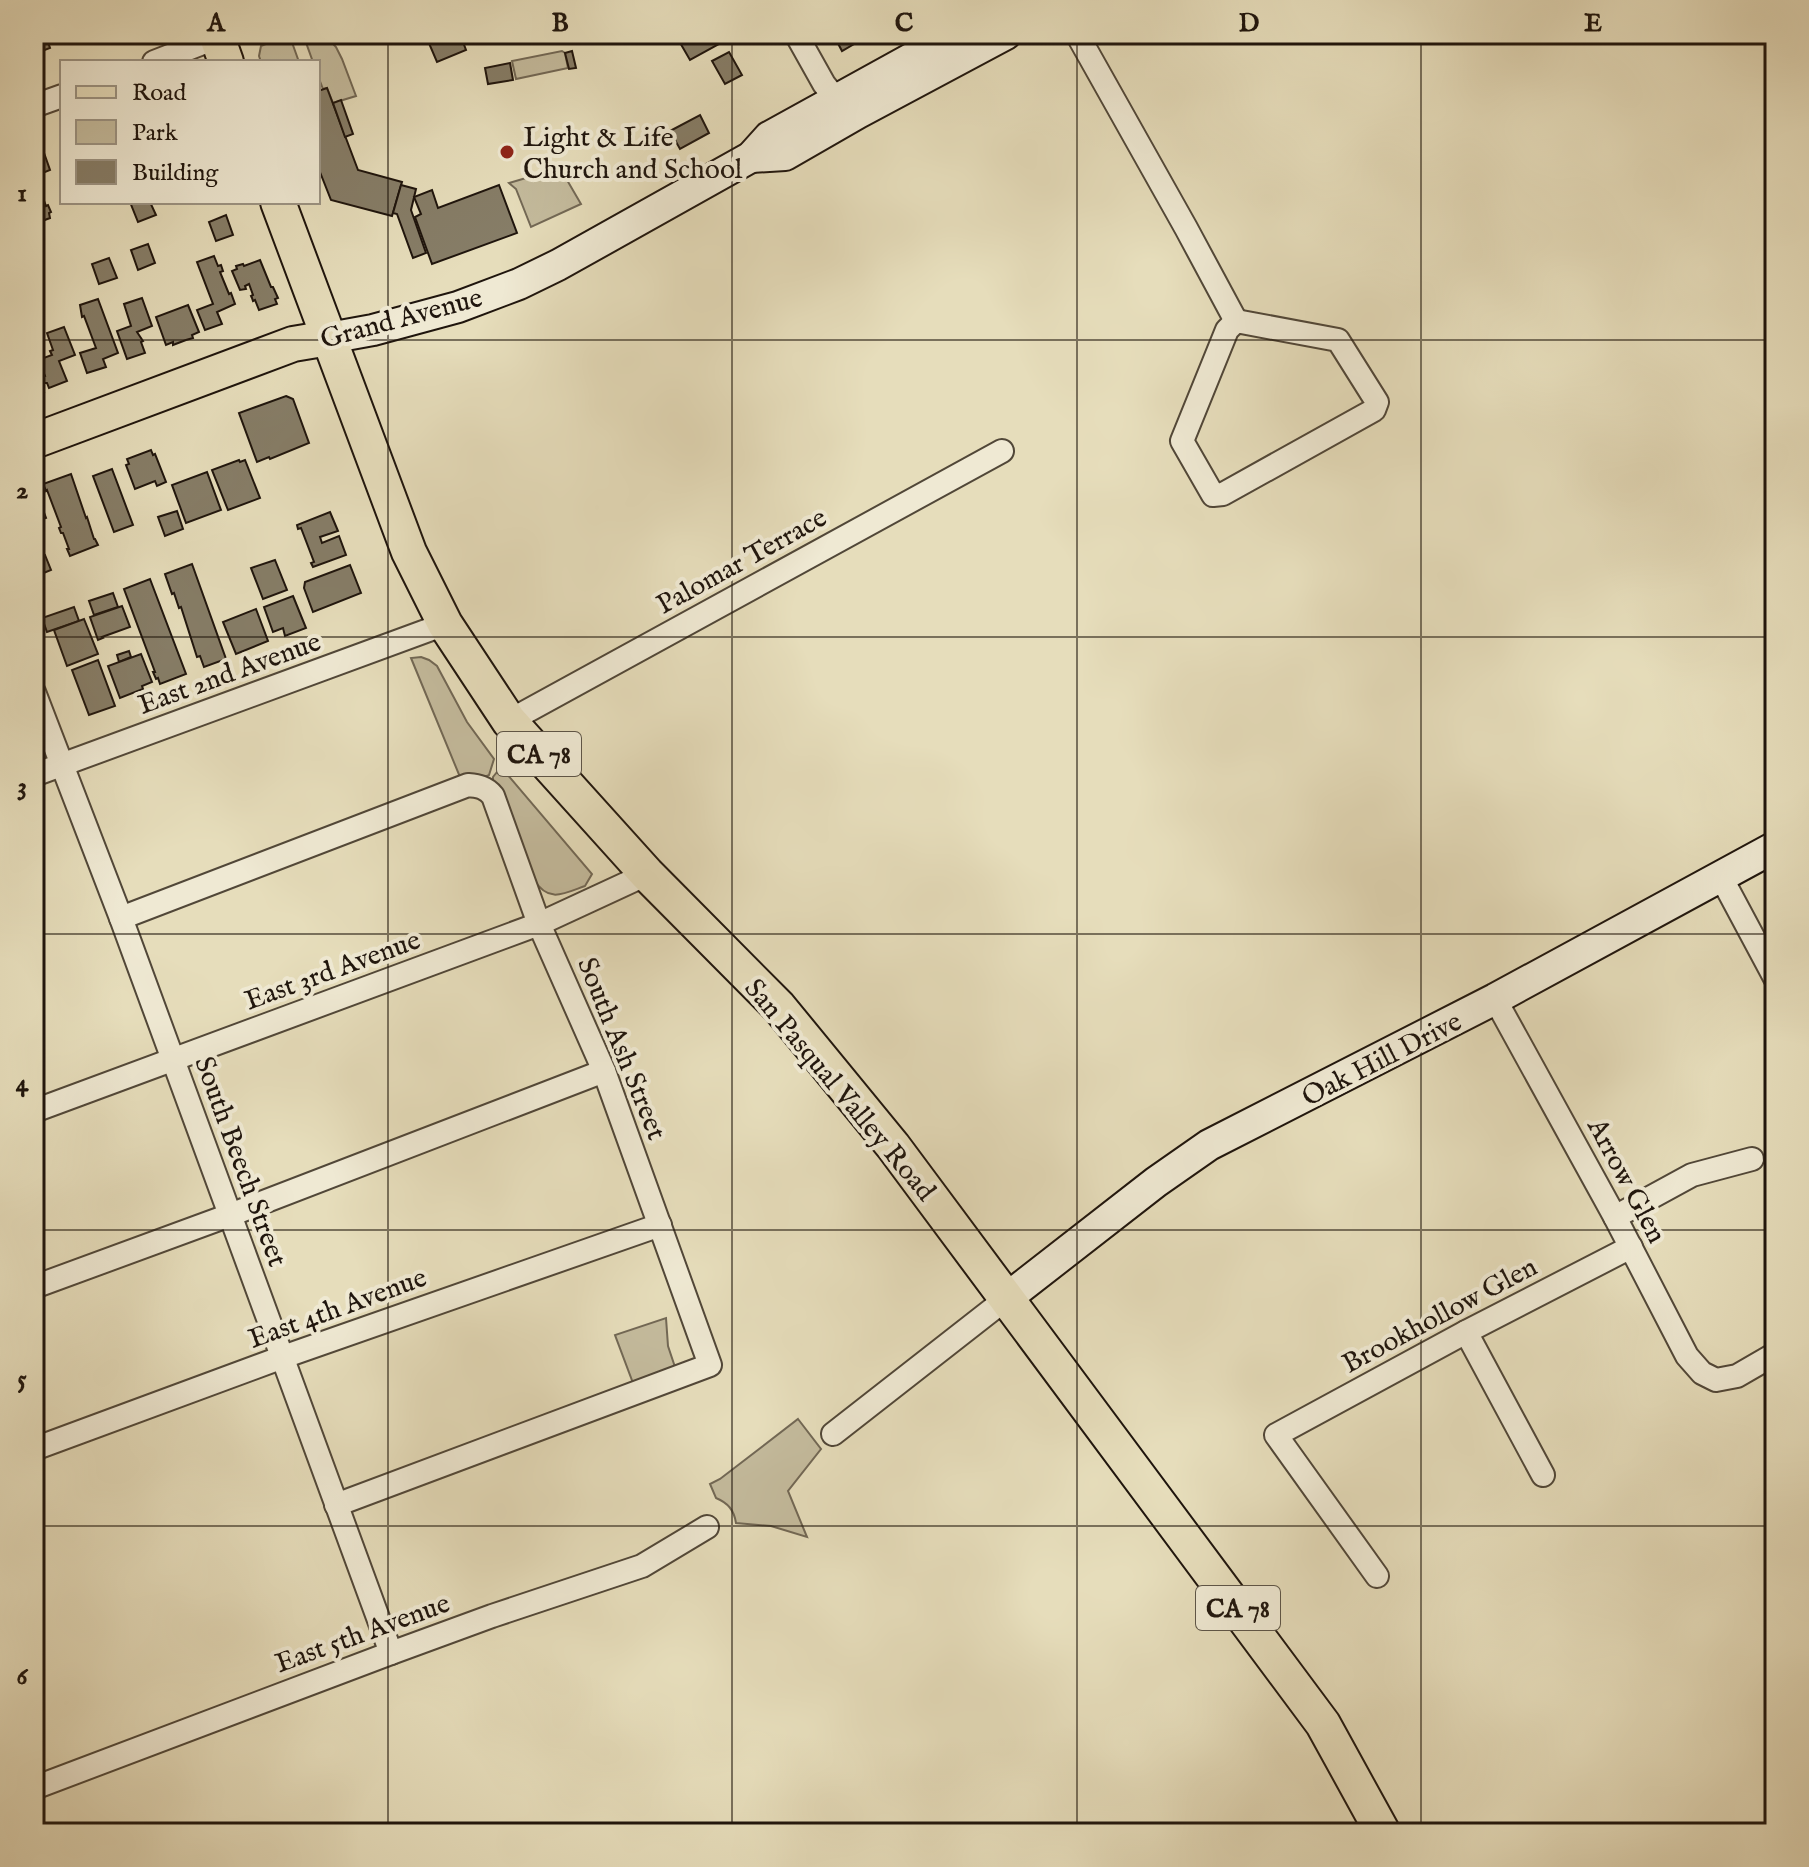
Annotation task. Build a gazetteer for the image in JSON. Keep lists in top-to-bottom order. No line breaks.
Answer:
{"streets":{"main road":["Grand Avenue","CA 78","Oak Hill Drive","San Pasqual Valley Road"],"street":["Palomar Terrace","East 2nd Avenue","East 3rd Avenue","South Ash Street","South Beech Street","Arrow Glen","East 4th Avenue","Brookhollow Glen","East 5th Avenue"]},"crossings":[["Grand Avenue","CA 78"],["Grand Avenue","San Pasqual Valley Road"],["Palomar Terrace","San Pasqual Valley Road"],["East 2nd Avenue","San Pasqual Valley Road"],["East 2nd Avenue","South Beech Street"],["CA 78","San Pasqual Valley Road"],["East 3rd Avenue","South Ash Street"],["East 3rd Avenue","San Pasqual Valley Road"],["East 3rd Avenue","South Beech Street"],["South Ash Street","South Beech Street"],["South Ash Street","East 4th Avenue"],["Oak Hill Drive","San Pasqual Valley Road"],["Oak Hill Drive","Arrow Glen"],["South Beech Street","East 4th Avenue"],["South Beech Street","East 5th Avenue"],["Arrow Glen","Brookhollow Glen"]],"places":["Light & Life Church and School"],"legend":["Road","Park","Building"],"grid":{"columns":["A","B","C","D","E"],"rows":["1","2","3","4","5","6"]}}
